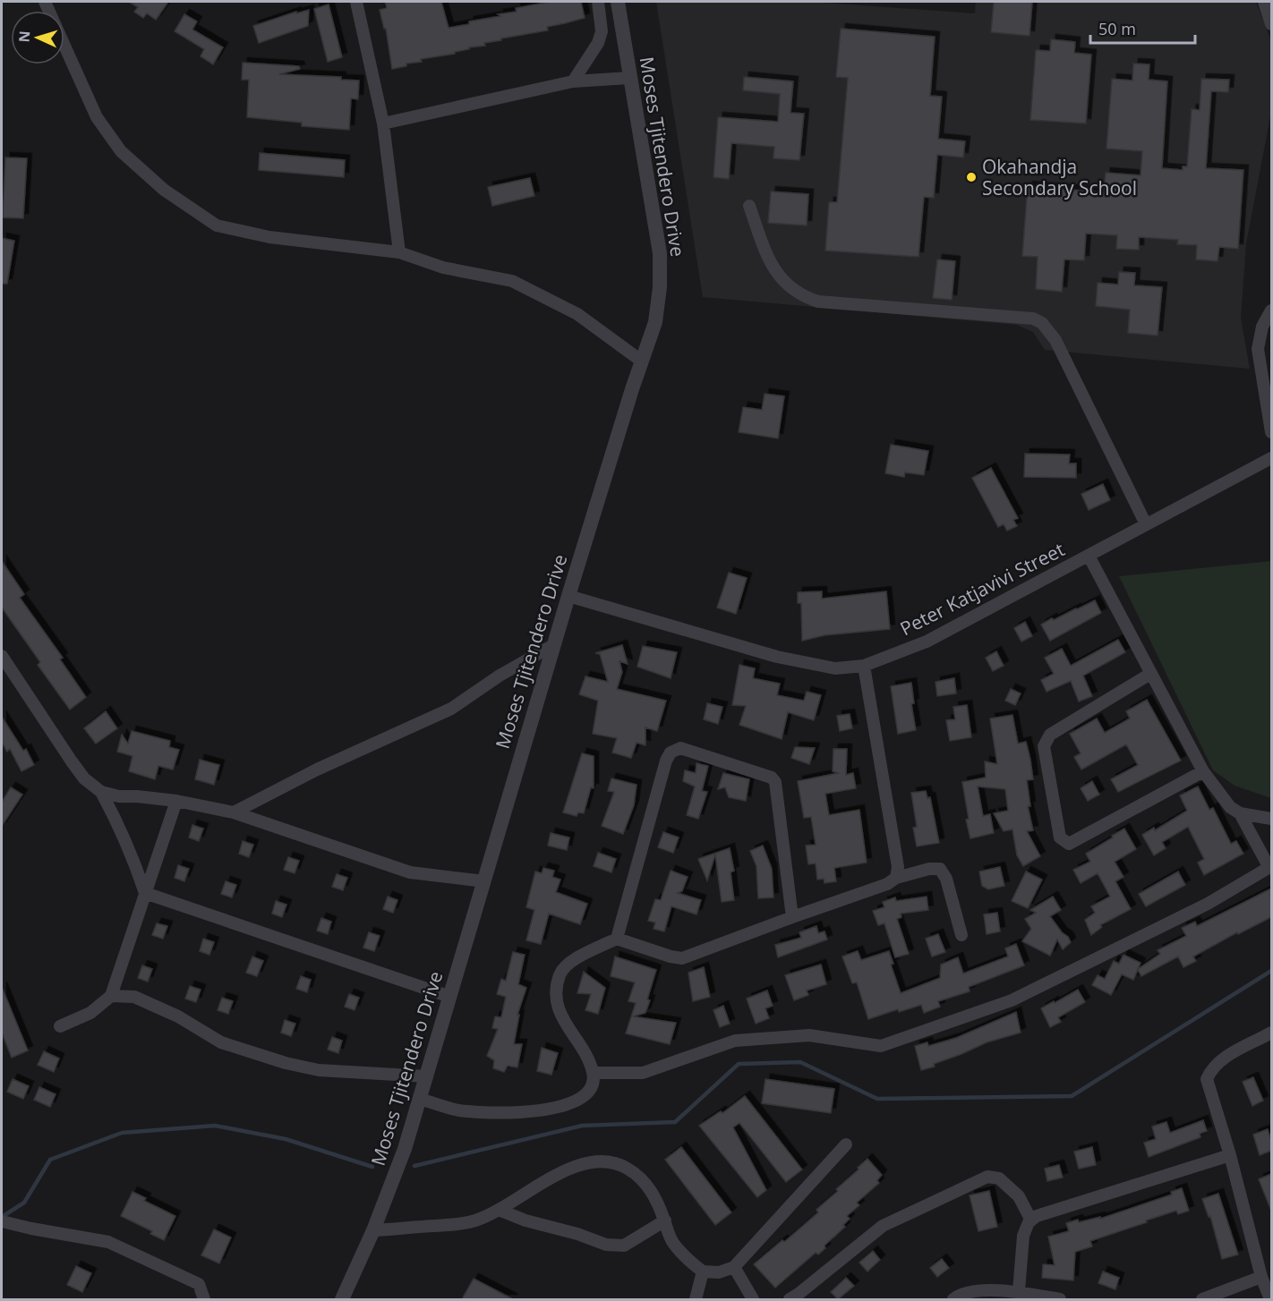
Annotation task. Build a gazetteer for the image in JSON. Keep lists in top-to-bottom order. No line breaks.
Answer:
{"streets":{"street":["Moses Tjitendero Drive","Peter Katjavivi Street"]},"crossings":[["Moses Tjitendero Drive","Peter Katjavivi Street"]],"places":["Okahandja Secondary School"],"scale_bar":"50 m","north":"left"}
